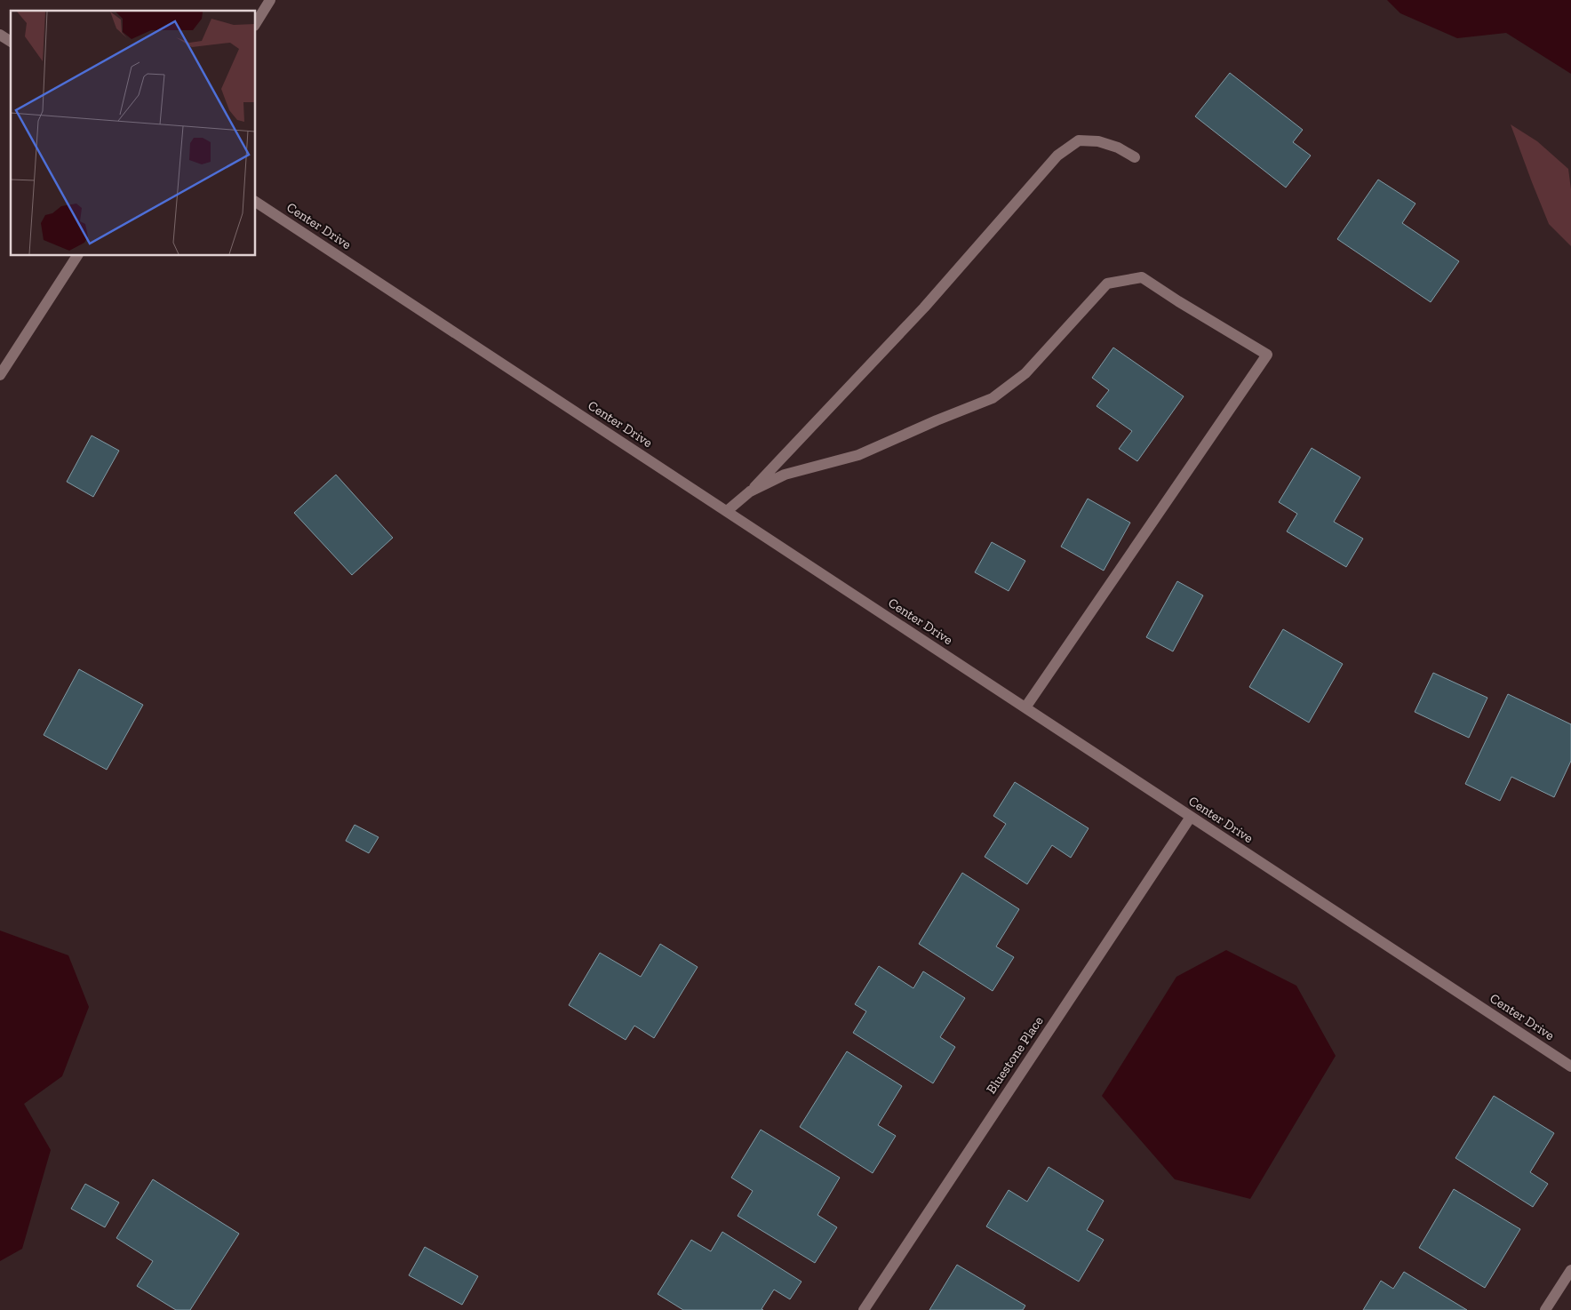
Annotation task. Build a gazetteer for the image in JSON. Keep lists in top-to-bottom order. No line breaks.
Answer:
{"streets":{"street":["Center Drive","Bluestone Place"]},"crossings":[["Center Drive","Bluestone Place"]]}
